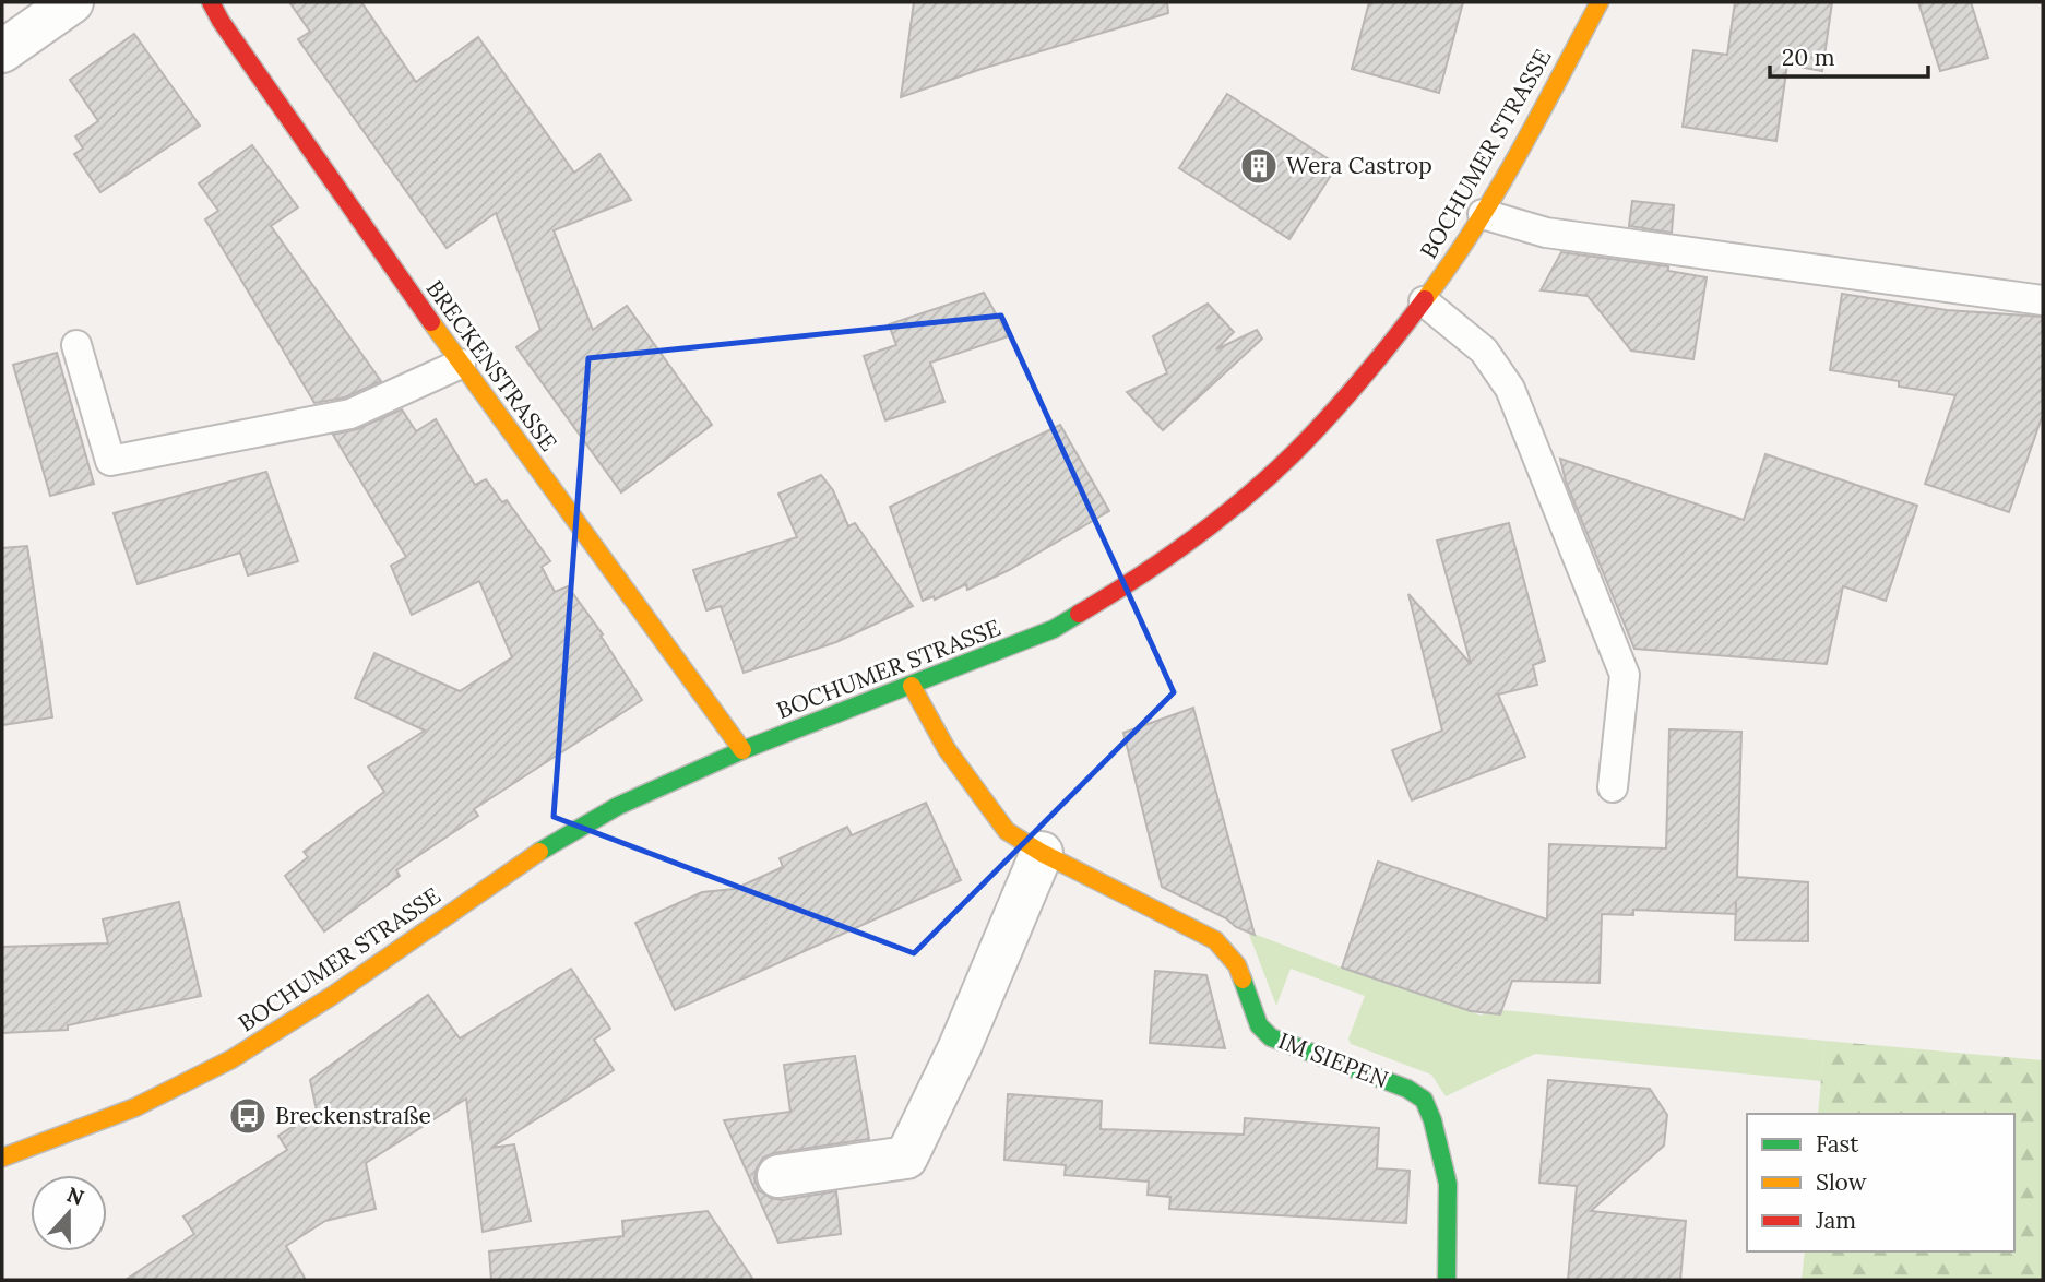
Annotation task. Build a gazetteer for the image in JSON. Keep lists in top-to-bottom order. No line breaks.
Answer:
{"streets":{"main road":["BOCHUMER STRASSE","BRECKENSTRASSE","IM SIEPEN"]},"crossings":[["BOCHUMER STRASSE","BRECKENSTRASSE"],["BOCHUMER STRASSE","IM SIEPEN"]],"places":{"building":["Wera Castrop"],"bus stop":["Breckenstraße"]},"legend":["Fast","Slow","Jam"],"scale_bar":"20 m","north":"top"}
